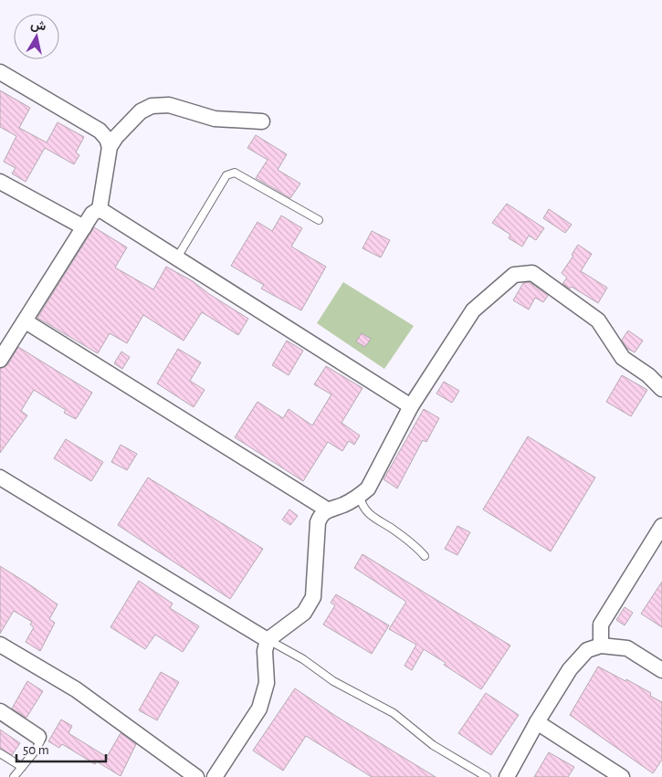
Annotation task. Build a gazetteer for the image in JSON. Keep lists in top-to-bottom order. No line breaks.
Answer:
{"scale_bar":"50 m","north":"top"}
